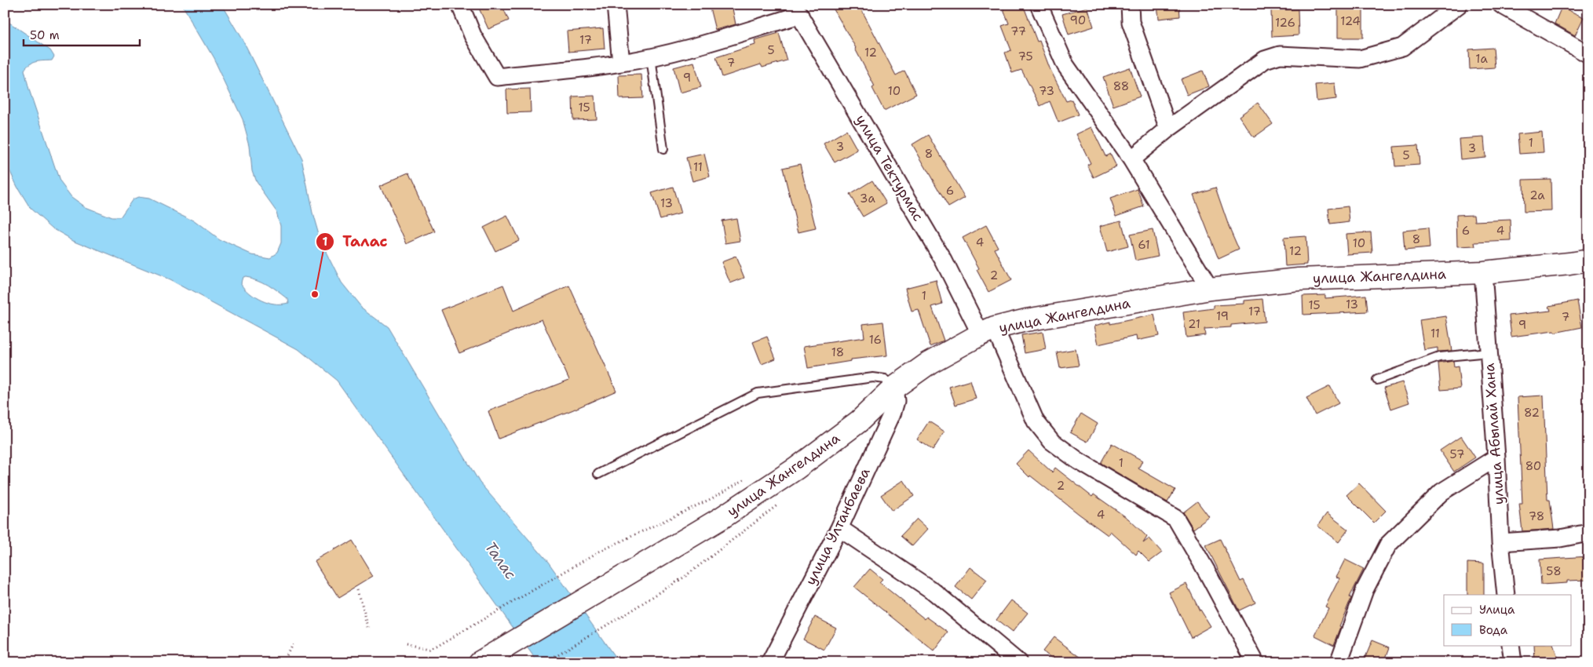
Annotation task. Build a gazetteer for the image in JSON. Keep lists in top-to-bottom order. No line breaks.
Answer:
{"streets":{"street":["улица Тектурмас","улица Жангелдина","улица Абылай Хана","улица Ултанбаева"]},"crossings":[["улица Тектурмас","улица Жангелдина"],["улица Жангелдина","улица Абылай Хана"],["улица Жангелдина","улица Ултанбаева"]],"water":["Талас"],"places":["Талас"],"house_numbers":["90","124","126","77","17","5","12","75","1а","7","9","88","10","73","15","1","3","3","8","5","11","6","2a","3а","13","6","4","8","4","10","61","12","2","1","13","15","17","19","7","21","9","11","16","18","82","57","1","80","2","4","78","58"],"legend":["Улица","Вода"],"scale_bar":"50 m"}
